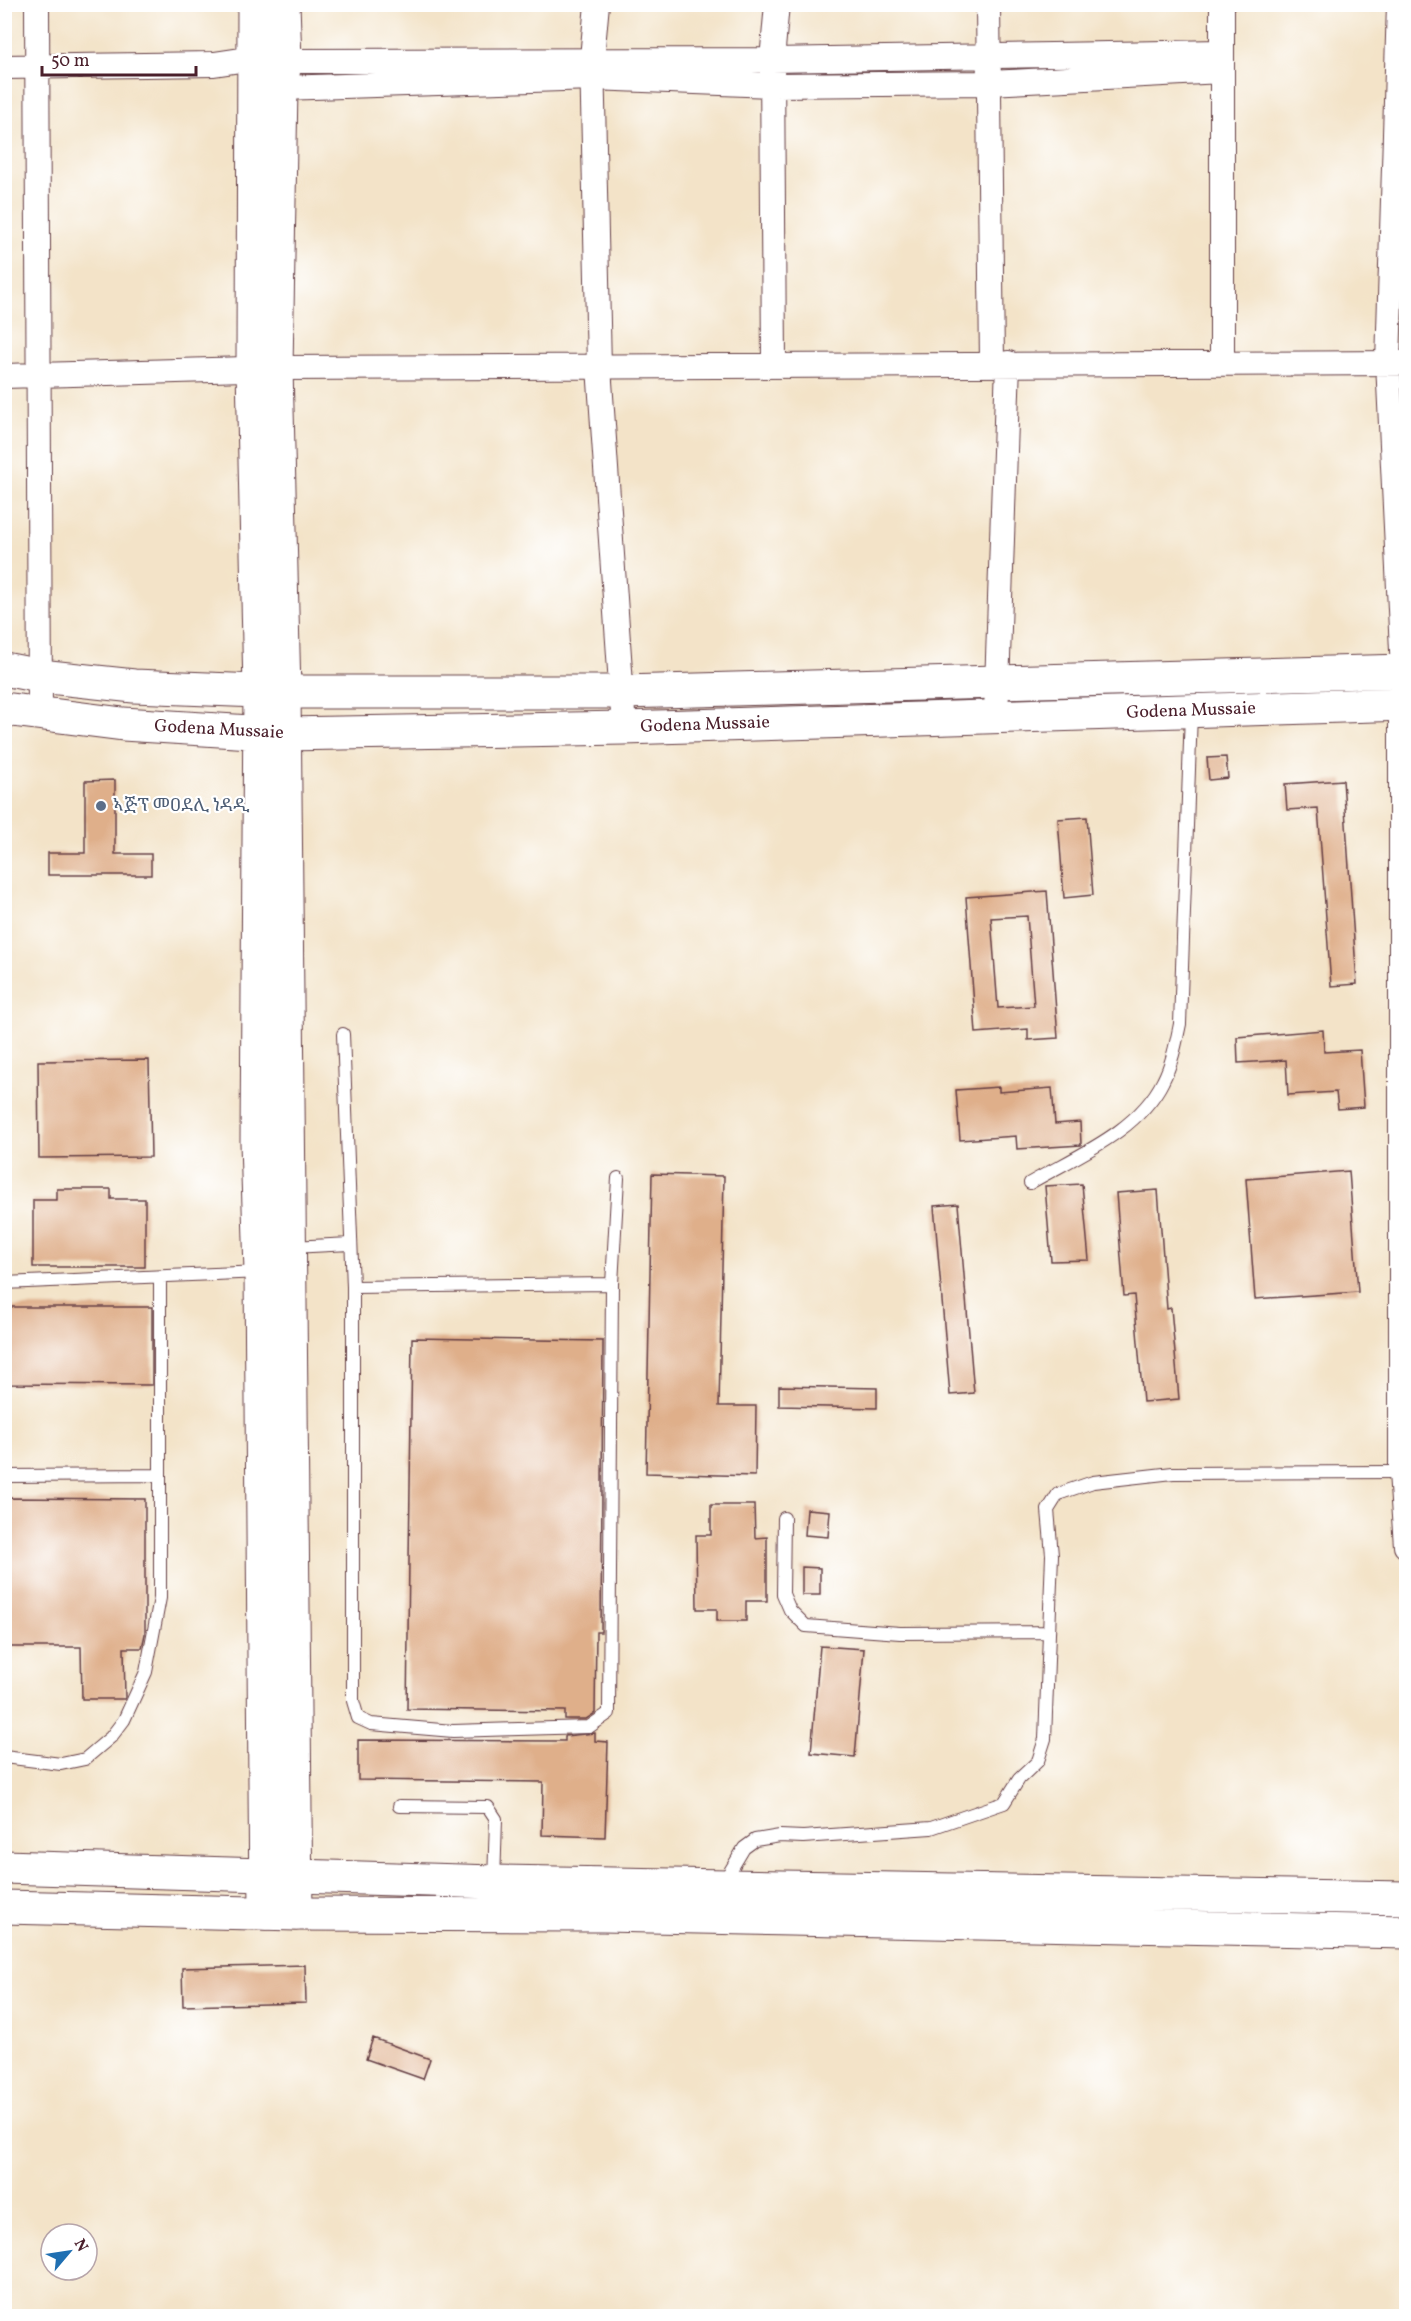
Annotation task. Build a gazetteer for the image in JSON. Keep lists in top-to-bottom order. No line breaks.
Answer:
{"streets":{"street":["Godena Mussaie"]},"places":["ኣጅፕ መዐደሊ ነዳዲ"],"scale_bar":"50 m","north":"top right"}
